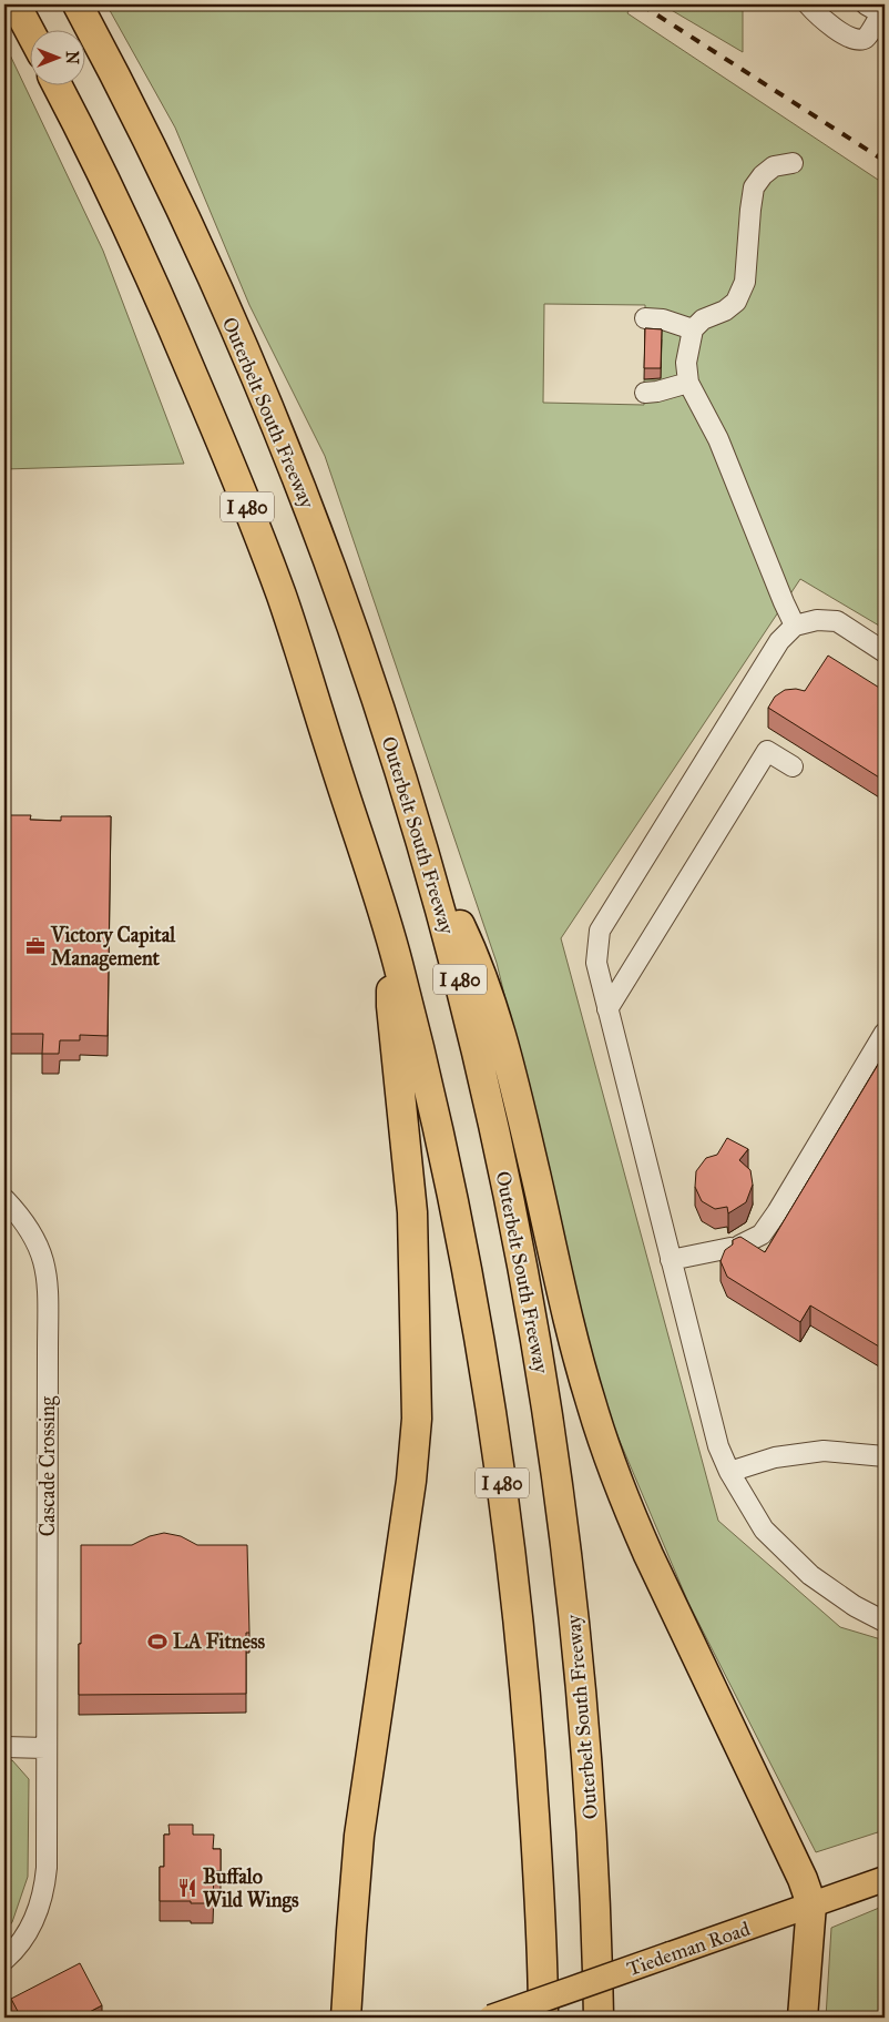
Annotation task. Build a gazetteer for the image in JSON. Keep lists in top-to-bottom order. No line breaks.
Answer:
{"streets":{"highway":["Outerbelt South Freeway","I 480"],"main road":["Tiedeman Road"],"lane":["Cascade Crossing"]},"places":{"office":["Victory Capital Management"],"sports":["LA Fitness"],"restaurant":["Buffalo Wild Wings"]},"north":"right"}
